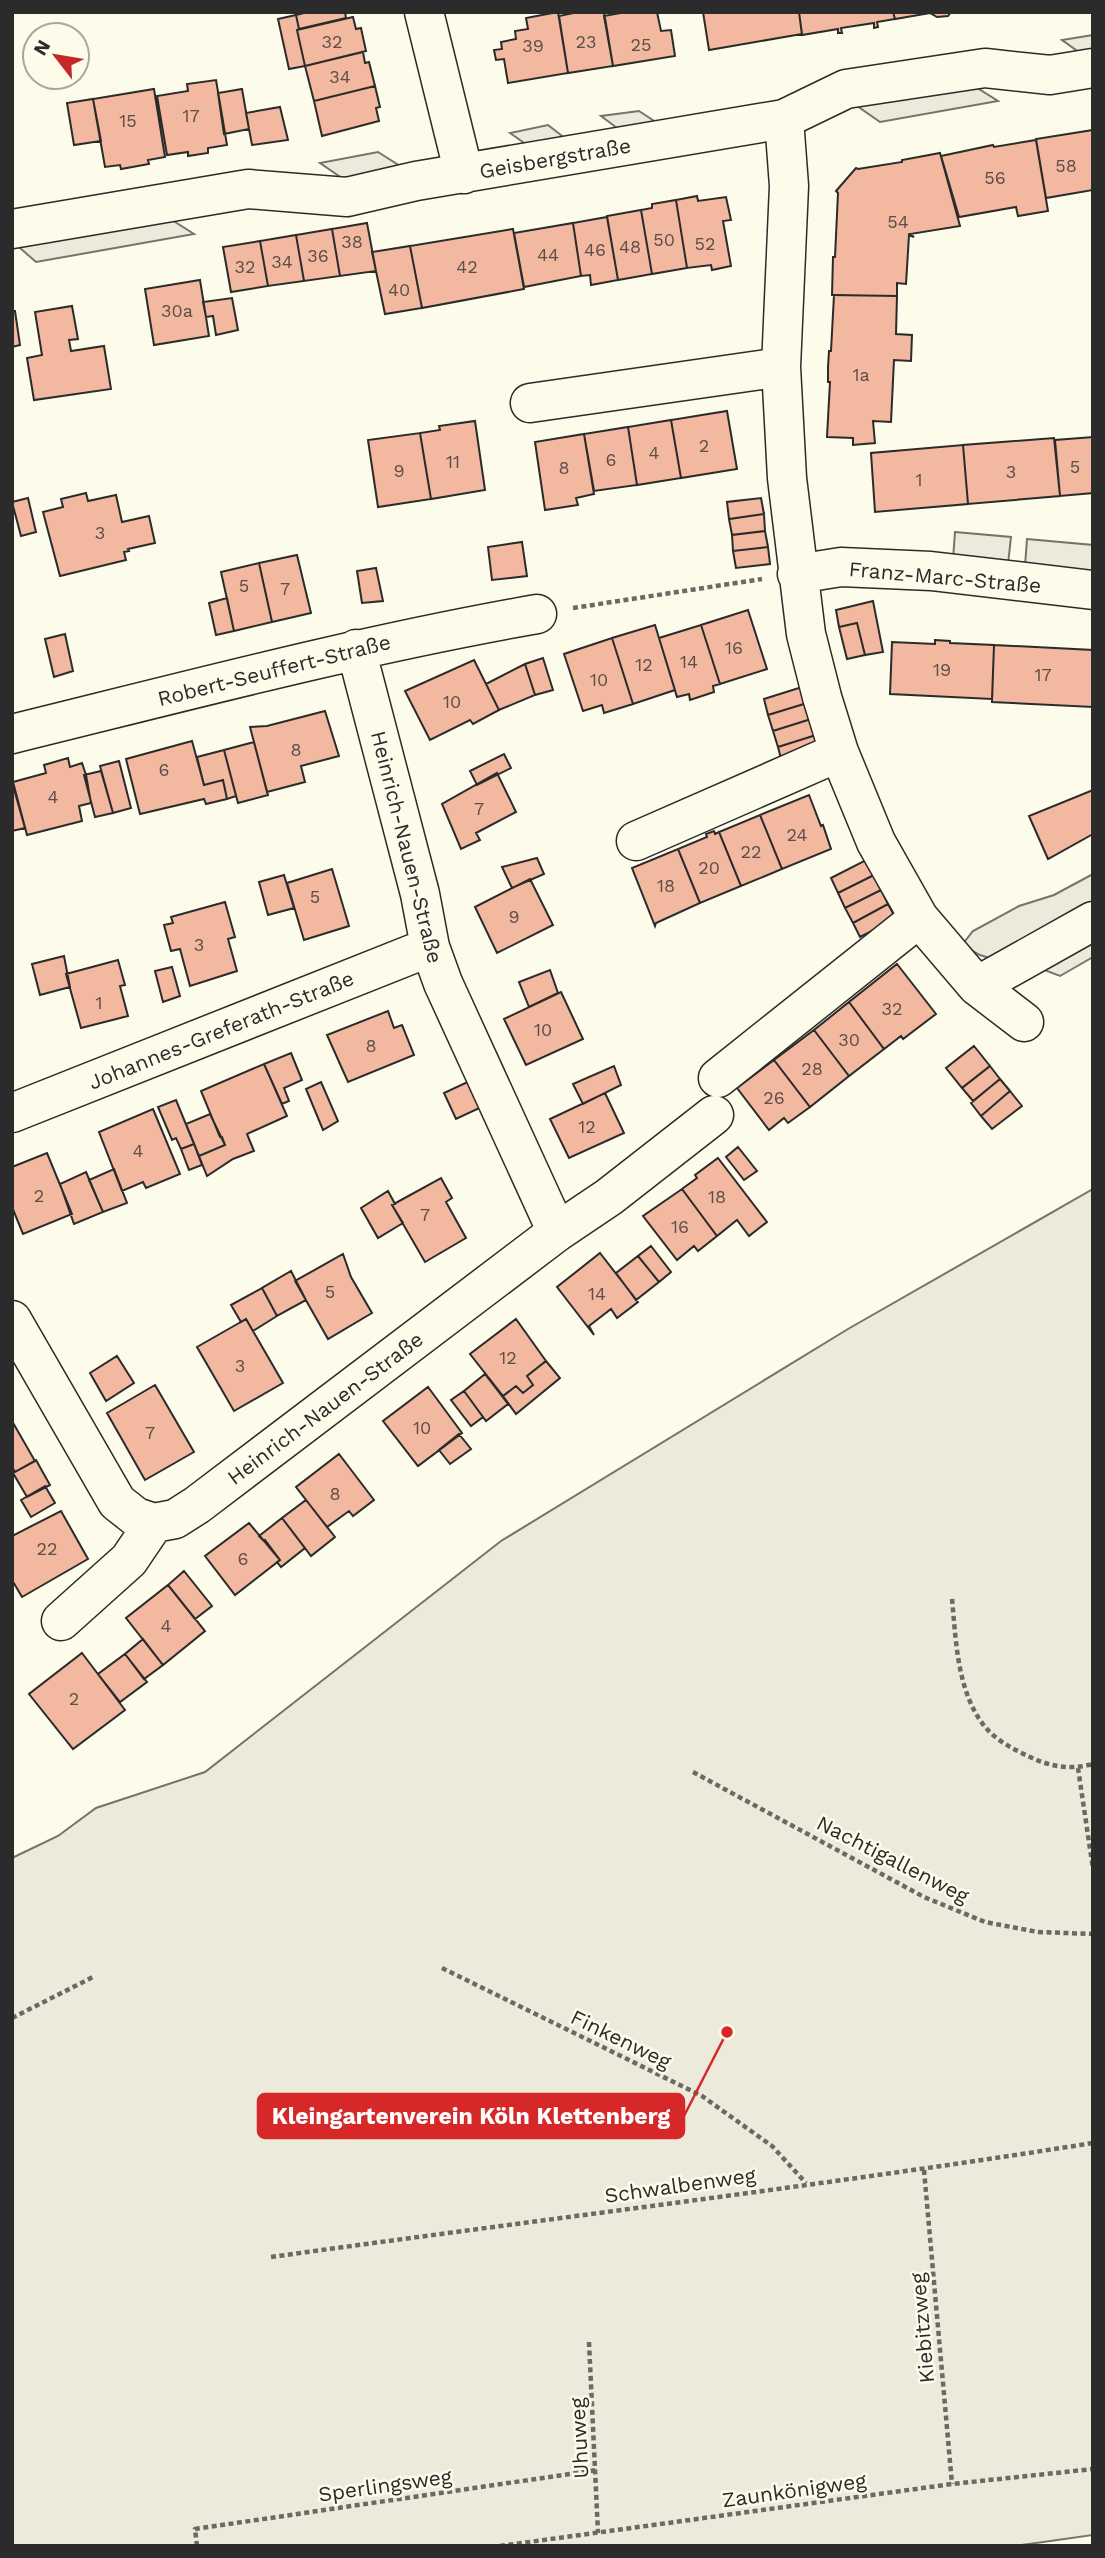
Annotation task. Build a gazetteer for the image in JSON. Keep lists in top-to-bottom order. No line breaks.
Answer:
{"streets":{"street":["Geisbergstraße","Franz-Marc-Straße","Robert-Seuffert-Straße","Heinrich-Nauen-Straße","Johannes-Greferath-Straße"],"path":["Nachtigallenweg","Finkenweg","Schwalbenweg","Kiebitzweg","Uhuweg","Sperlingsweg","Zaunkönigweg"]},"crossings":[["Robert-Seuffert-Straße","Heinrich-Nauen-Straße"],["Heinrich-Nauen-Straße","Johannes-Greferath-Straße"],["Finkenweg","Schwalbenweg"],["Schwalbenweg","Kiebitzweg"],["Kiebitzweg","Zaunkönigweg"],["Uhuweg","Sperlingsweg"],["Uhuweg","Zaunkönigweg"]],"places":["Kleingartenverein Köln Klettenberg"],"house_numbers":["32","23","25","39","34","17","15","58","56","54","50","38","52","48","46","44","36","34","32","42","40","30a","1a","2","4","6","11","5","8","9","3","1","3","5","7","16","14","12","19","17","10","10","8","6","4","7","24","22","20","18","5","9","3","1","32","10","30","8","28","26","12","4","2","18","7","16","5","14","12","3","10","7","8","22","6","4","2"],"north":"top left"}
